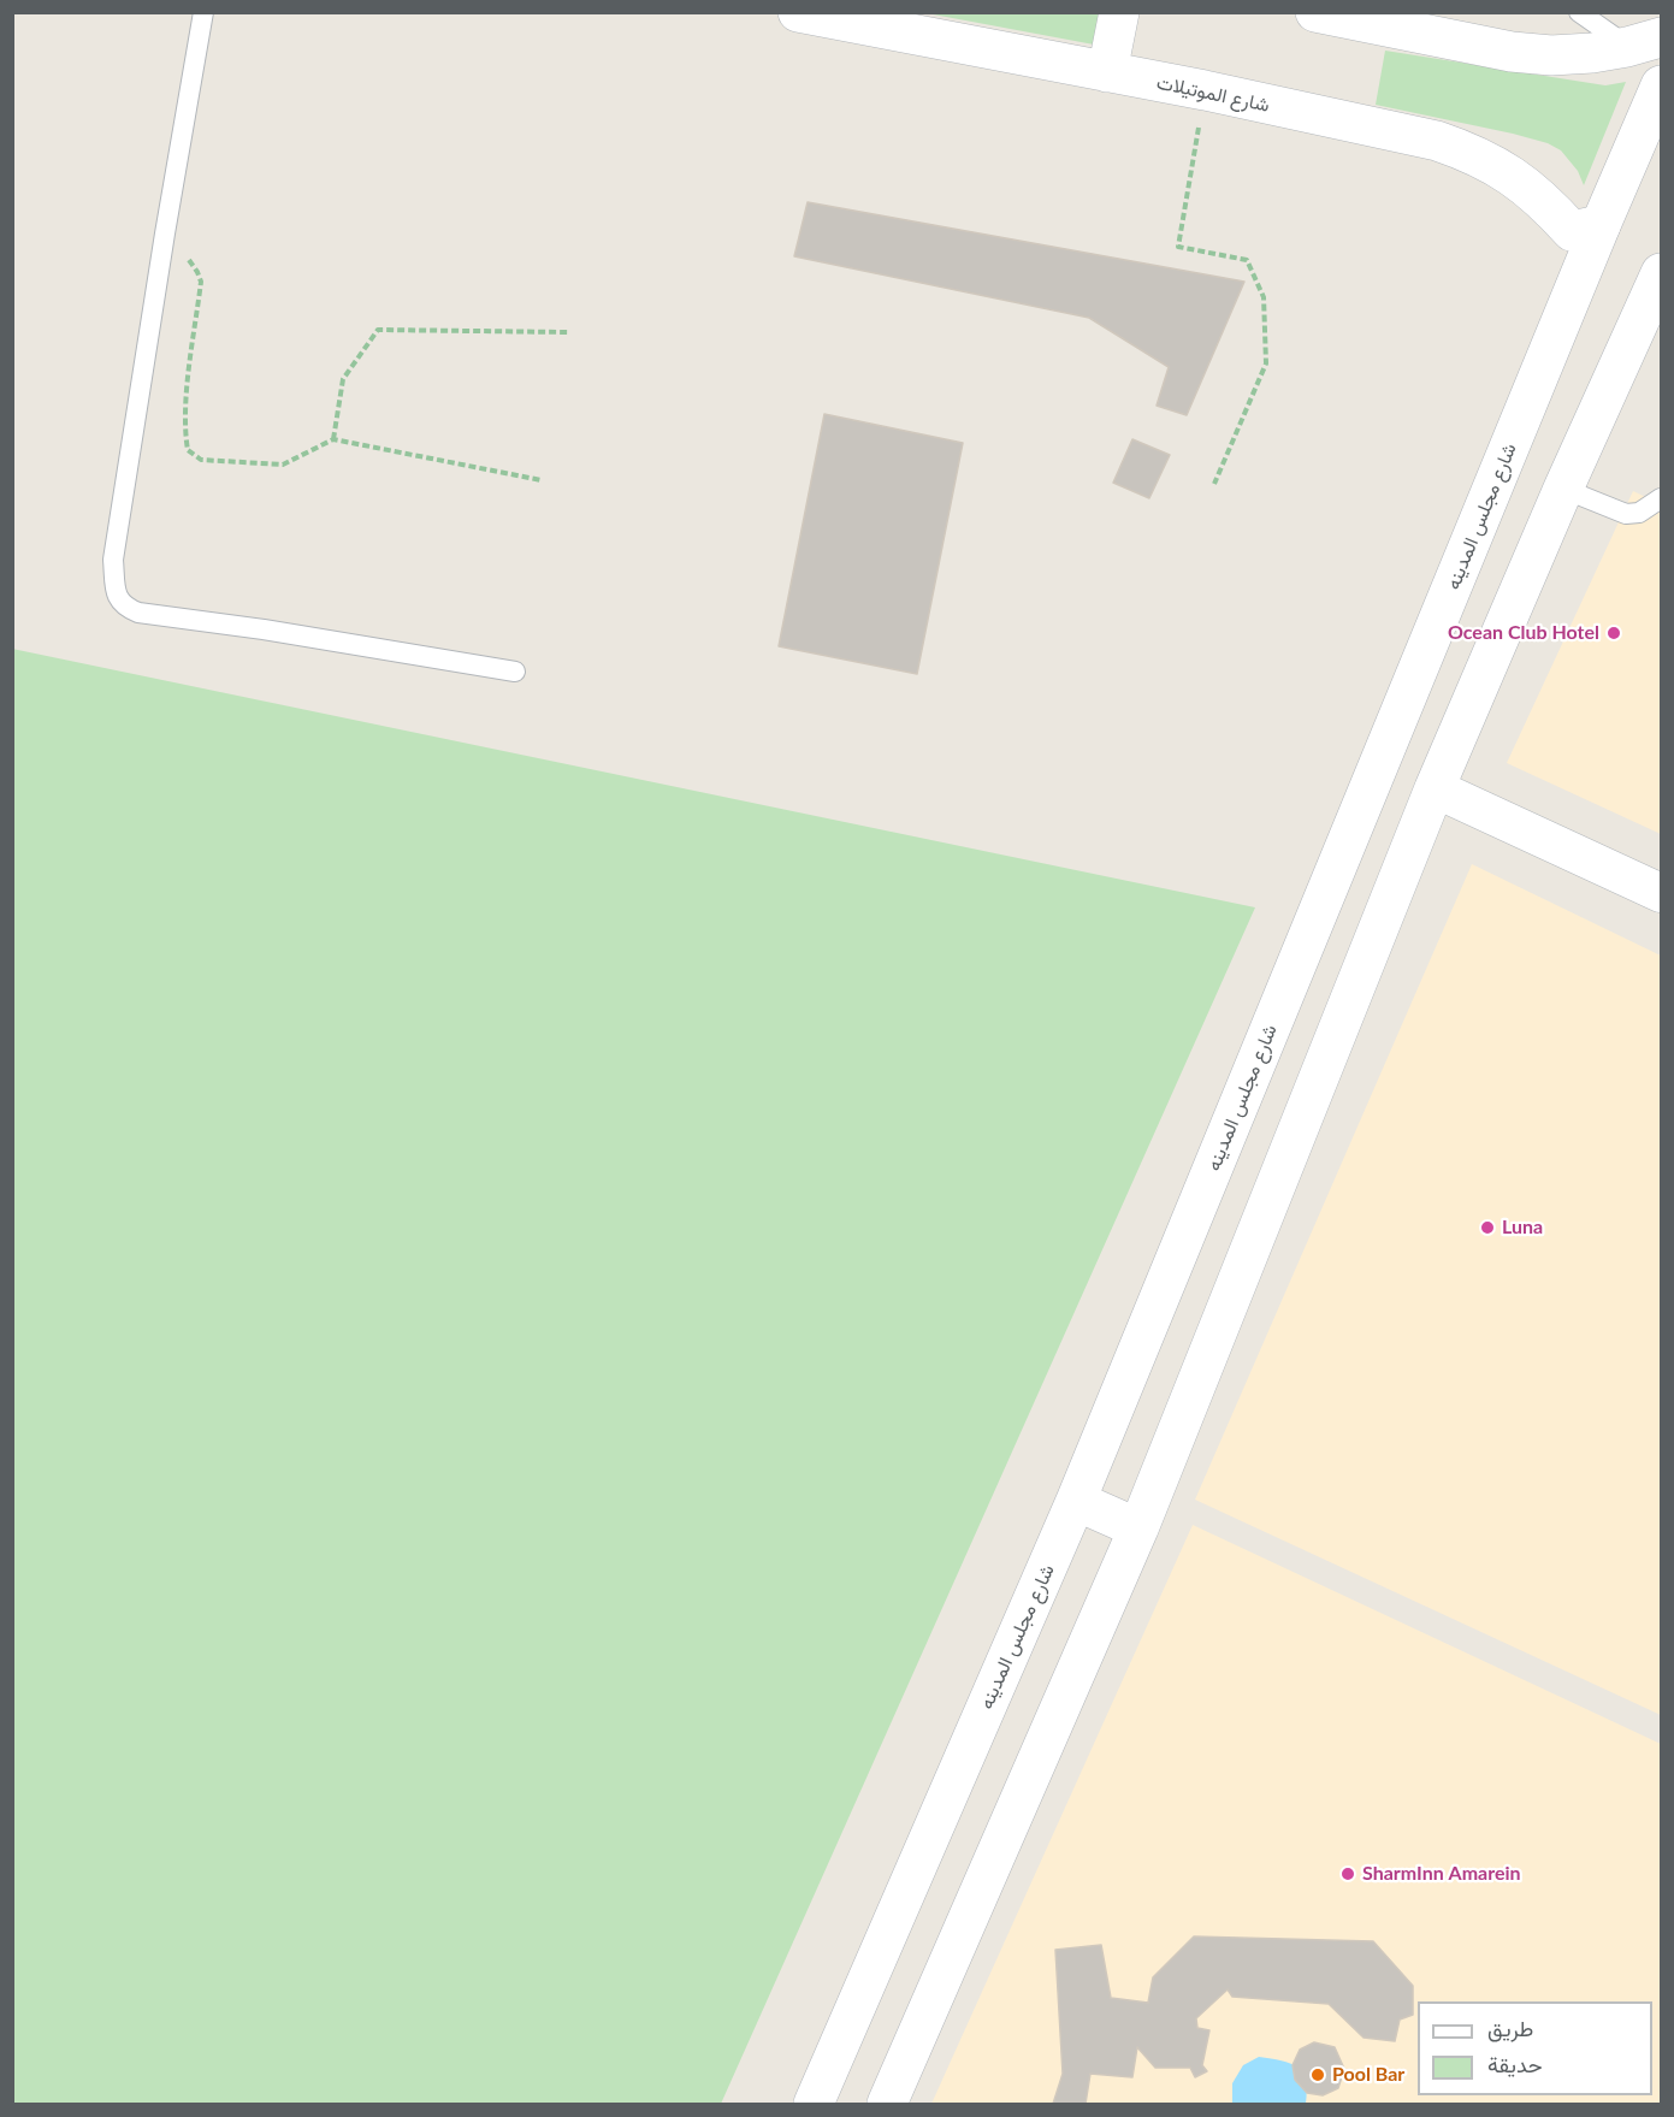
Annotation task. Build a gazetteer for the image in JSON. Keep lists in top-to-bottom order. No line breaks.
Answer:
{"streets":{"main road":["شارع الموتيلات","شارع مجلس المدينه"]},"crossings":[["شارع الموتيلات","شارع مجلس المدينه"]],"places":["Ocean Club Hotel","Luna","SharmInn Amarein","Pool Bar"],"legend":["طريق","حديقة"]}
